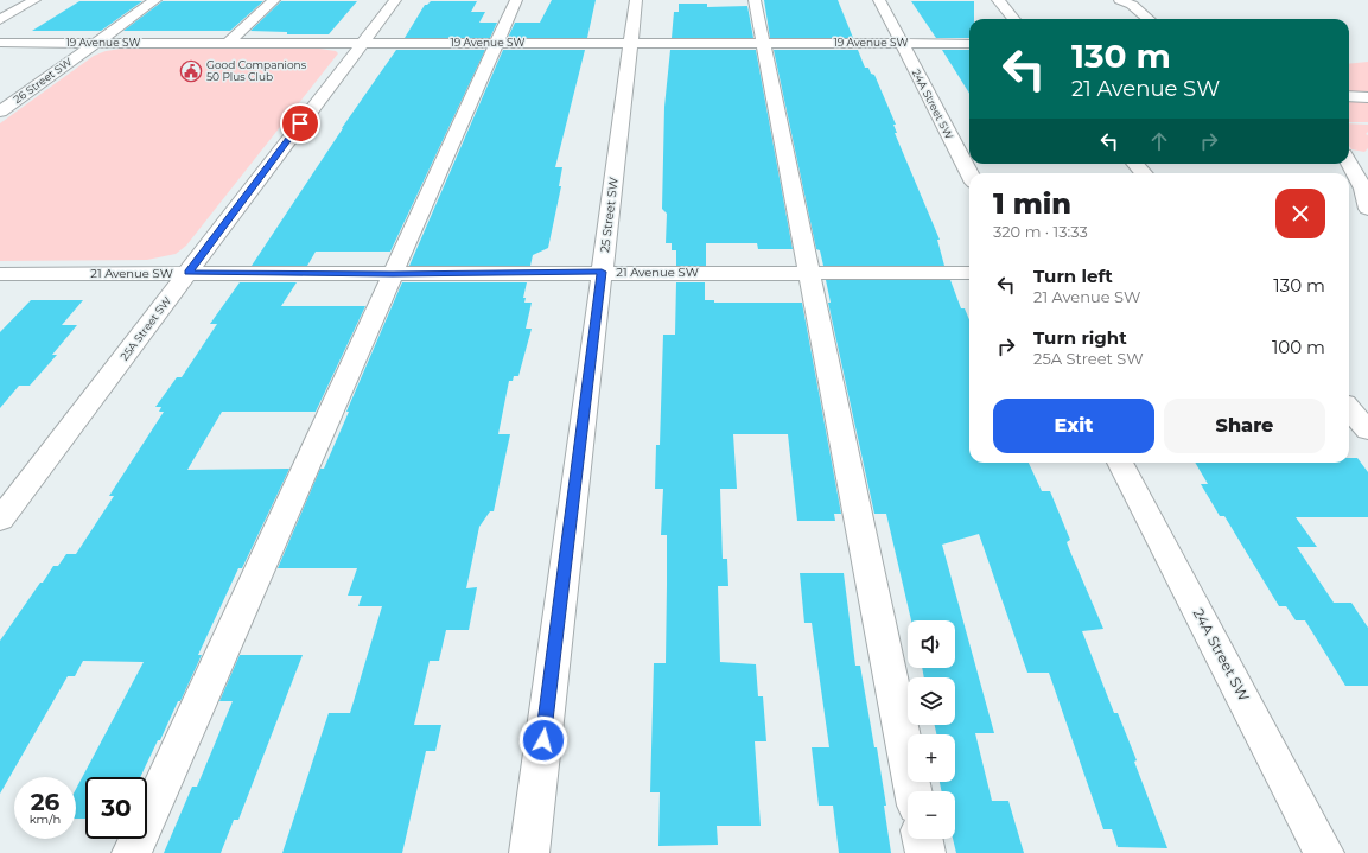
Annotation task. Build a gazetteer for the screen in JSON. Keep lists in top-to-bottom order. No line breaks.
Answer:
{"streets":{"main road":["19 Avenue SW","26 Street SW","24A Street SW","25 Street SW","21 Avenue SW","25A Street SW"]},"crossings":[["19 Avenue SW","26 Street SW"],["19 Avenue SW","24A Street SW"],["19 Avenue SW","25 Street SW"],["19 Avenue SW","25A Street SW"],["25 Street SW","21 Avenue SW"],["21 Avenue SW","25A Street SW"]],"places":{"public building":["Good Companions 50 Plus Club"]},"page":{"turn":["130 m","21 Avenue SW"],"heading":["1 min","320 m · 13:33"],"list":[{"name":"Turn left","note":"21 Avenue SW","value":"130 m"},{"name":"Turn right","note":"25A Street SW","value":"100 m"}],"buttons":["Exit","Share"],"map_buttons":["+","−"],"speed":"26 km/h","limit":"30"}}
